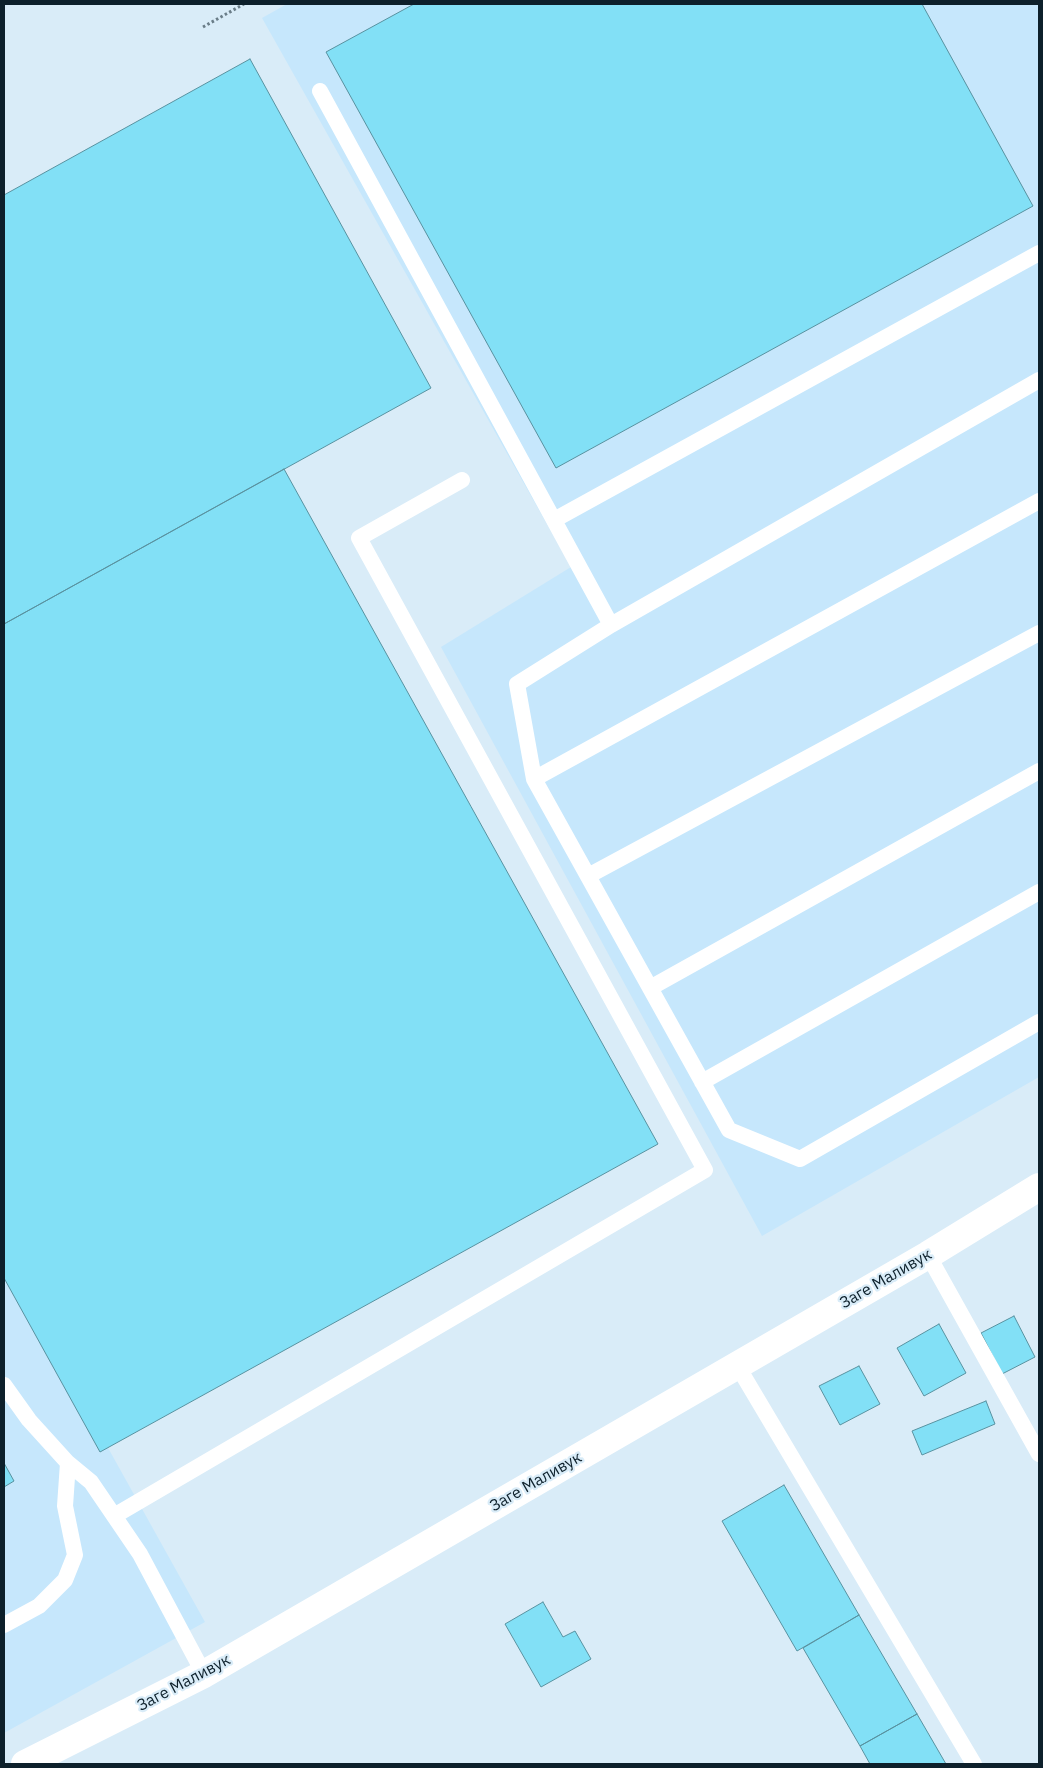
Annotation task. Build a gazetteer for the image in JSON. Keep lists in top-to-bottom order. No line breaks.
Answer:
{"streets":{"street":["Заге Маливук"]}}
